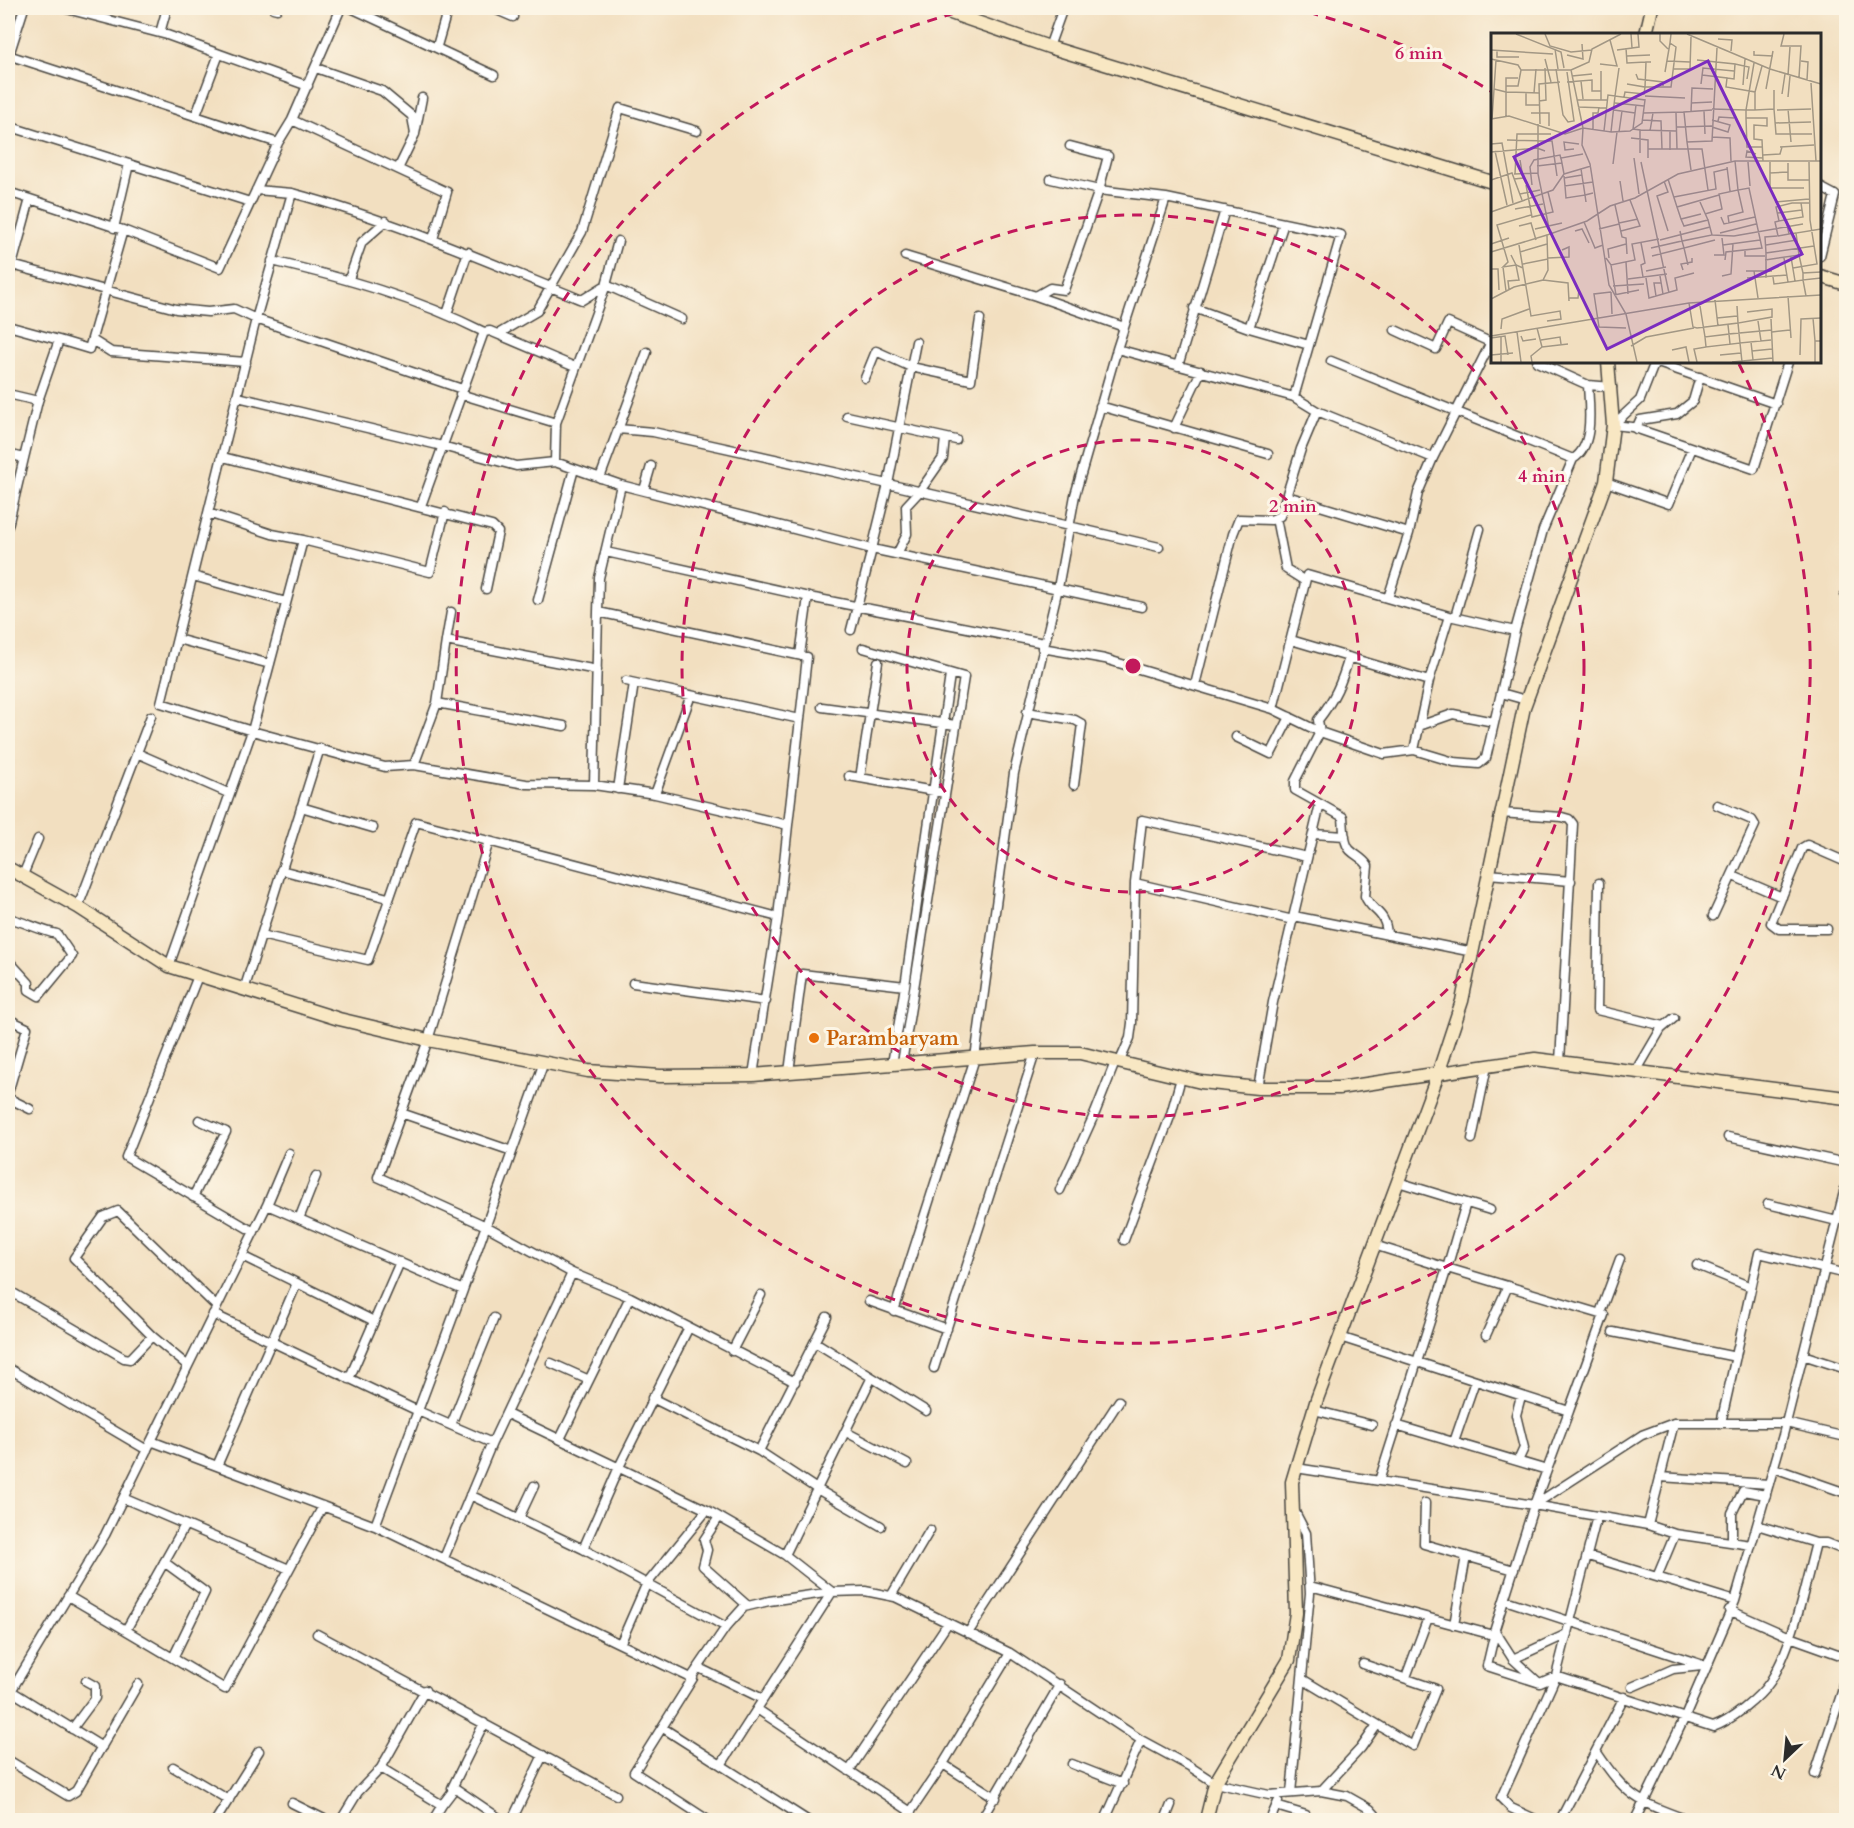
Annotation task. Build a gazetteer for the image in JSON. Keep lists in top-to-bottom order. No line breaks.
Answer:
{"places":["Parambaryam"],"north":"bottom left","rings":["6 min","4 min","2 min"]}
